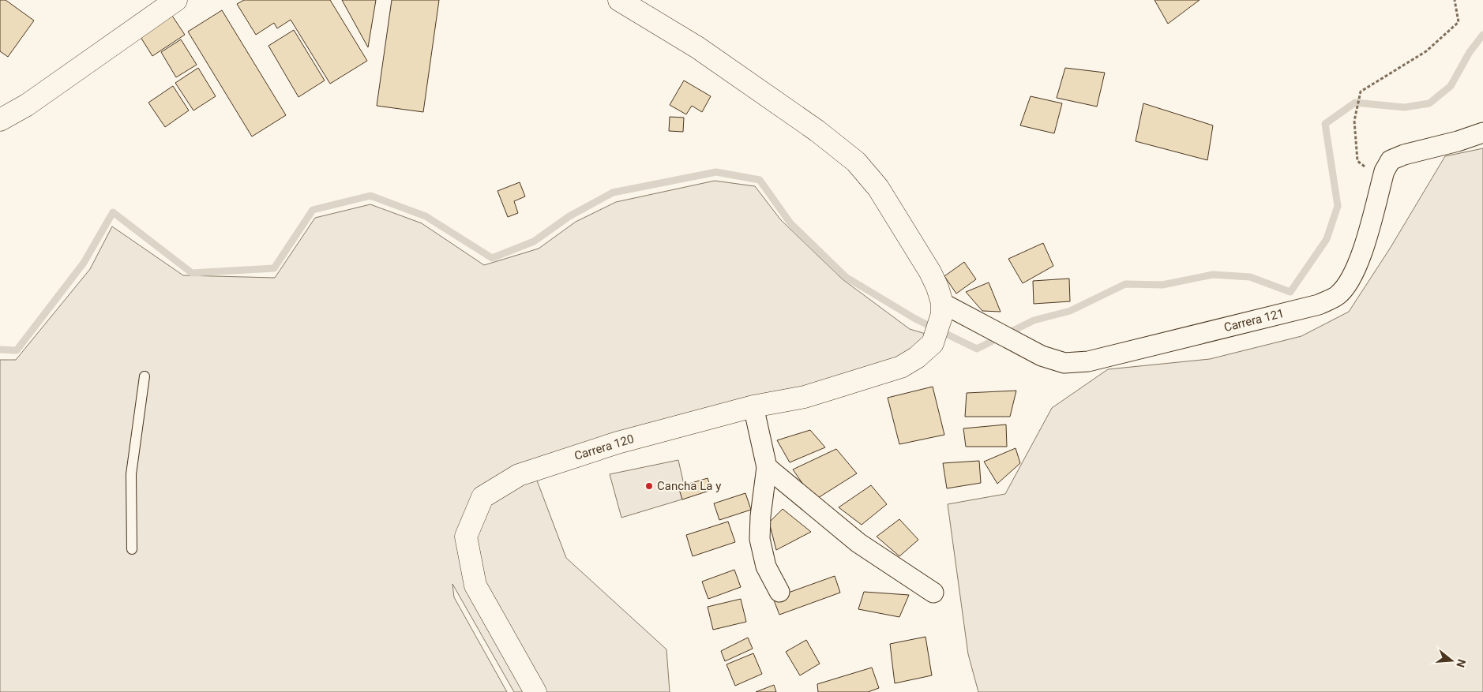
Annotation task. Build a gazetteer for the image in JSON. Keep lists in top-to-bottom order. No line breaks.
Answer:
{"streets":{"street":["Carrera 121","Carrera 120"]},"crossings":[["Carrera 121","Carrera 120"]],"places":["Cancha La y"],"north":"right"}
